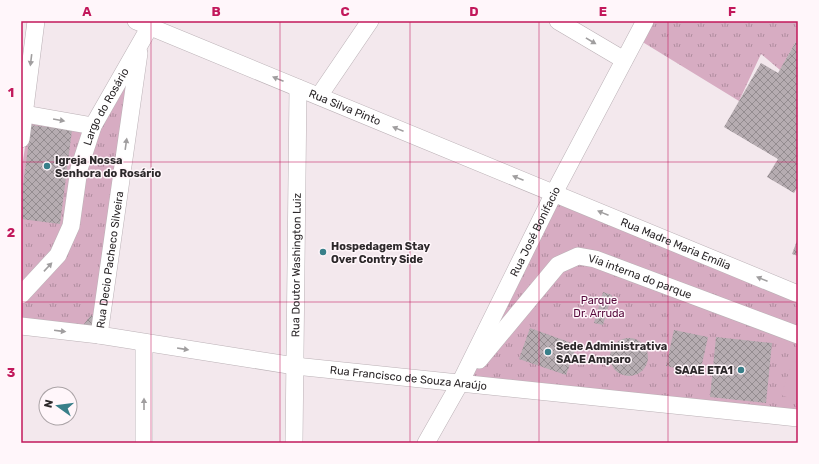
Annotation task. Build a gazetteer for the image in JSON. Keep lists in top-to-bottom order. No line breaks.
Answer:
{"streets":{"street":["Largo do Rosário","Rua Silva Pinto","Rua José Bonifacio","Rua Madre Maria Emília","Rua Decio Pacheco Silveira","Rua Doutor Washington Luiz","Via interna do parque","Rua Francisco de Souza Araújo"]},"crossings":[["Largo do Rosário","Rua Silva Pinto"],["Largo do Rosário","Rua Decio Pacheco Silveira"],["Rua Silva Pinto","Rua José Bonifacio"],["Rua Silva Pinto","Rua Madre Maria Emília"],["Rua Silva Pinto","Rua Doutor Washington Luiz"],["Rua José Bonifacio","Rua Madre Maria Emília"],["Rua José Bonifacio","Via interna do parque"],["Rua José Bonifacio","Rua Francisco de Souza Araújo"],["Rua Decio Pacheco Silveira","Rua Francisco de Souza Araújo"],["Rua Doutor Washington Luiz","Rua Francisco de Souza Araújo"],["Via interna do parque","Rua Francisco de Souza Araújo"]],"one_way":["Rua Silva Pinto","Rua Madre Maria Emília"],"parks":["Parque Dr. Arruda"],"places":["Igreja Nossa Senhora do Rosário","Hospedagem Stay Over Contry Side","Sede Administrativa SAAE Amparo","SAAE ETA1"],"north":"left","grid":{"columns":["A","B","C","D","E","F"],"rows":["1","2","3"]}}
